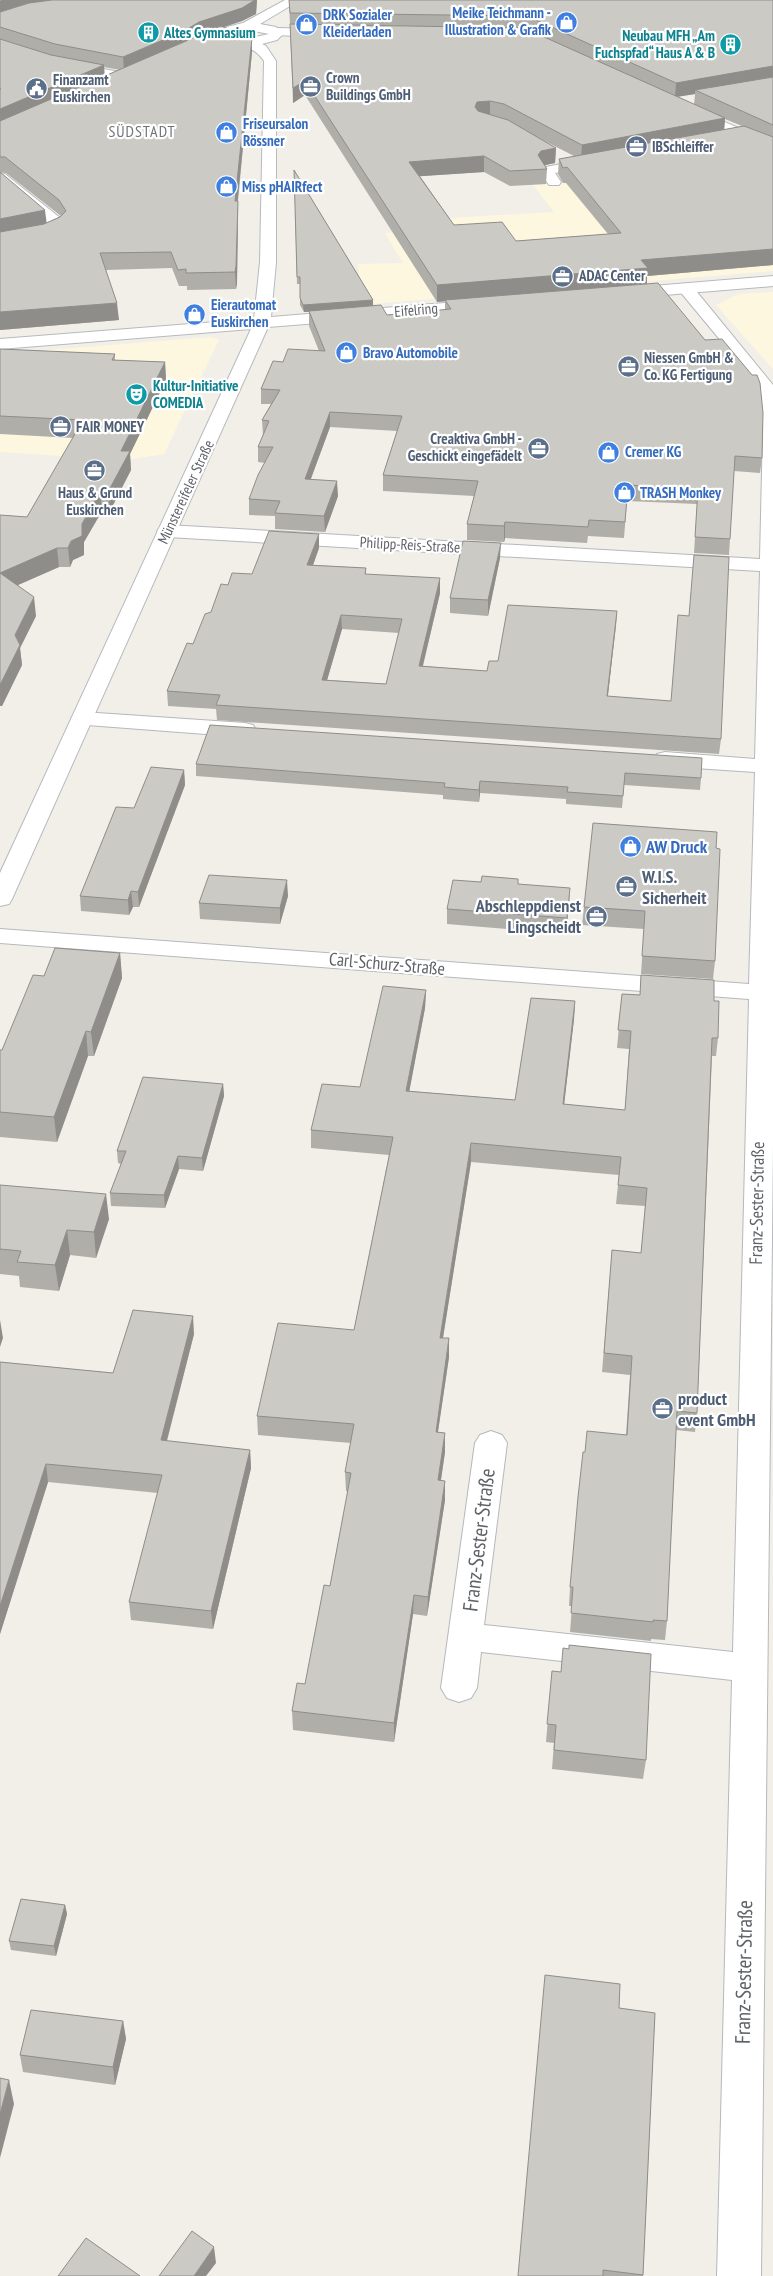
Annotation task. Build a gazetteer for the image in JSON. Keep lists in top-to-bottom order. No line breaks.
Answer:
{"streets":{"street":["Eifelring","Münstereifeler Straße","Philipp-Reis-Straße","Carl-Schurz-Straße","Franz-Sester-Straße"]},"crossings":[["Eifelring","Münstereifeler Straße"],["Münstereifeler Straße","Philipp-Reis-Straße"],["Philipp-Reis-Straße","Franz-Sester-Straße"],["Carl-Schurz-Straße","Franz-Sester-Straße"]],"districts":["SÜDSTADT"],"places":{"shop":["Meike Teichmann - Illustration & Grafik","DRK Sozialer Kleiderladen","Friseursalon Rössner","Miss pHAIRfect","Eierautomat Euskirchen","Bravo Automobile","Cremer KG","TRASH Monkey","AW Druck"],"building":["Altes Gymnasium","Neubau MFH „Am Fuchspfad“ Haus A & B"],"office":["Crown Buildings GmbH","IBSchleiffer","ADAC Center","Niessen GmbH & Co. KG Fertigung","FAIR MONEY","Creaktiva GmbH - Geschickt eingefädelt","Haus & Grund Euskirchen","W.I.S. Sicherheit","Abschleppdienst Lingscheidt","product event GmbH"],"public building":["Finanzamt Euskirchen"],"theatre":["Kultur-Initiative COMEDIA"]}}
